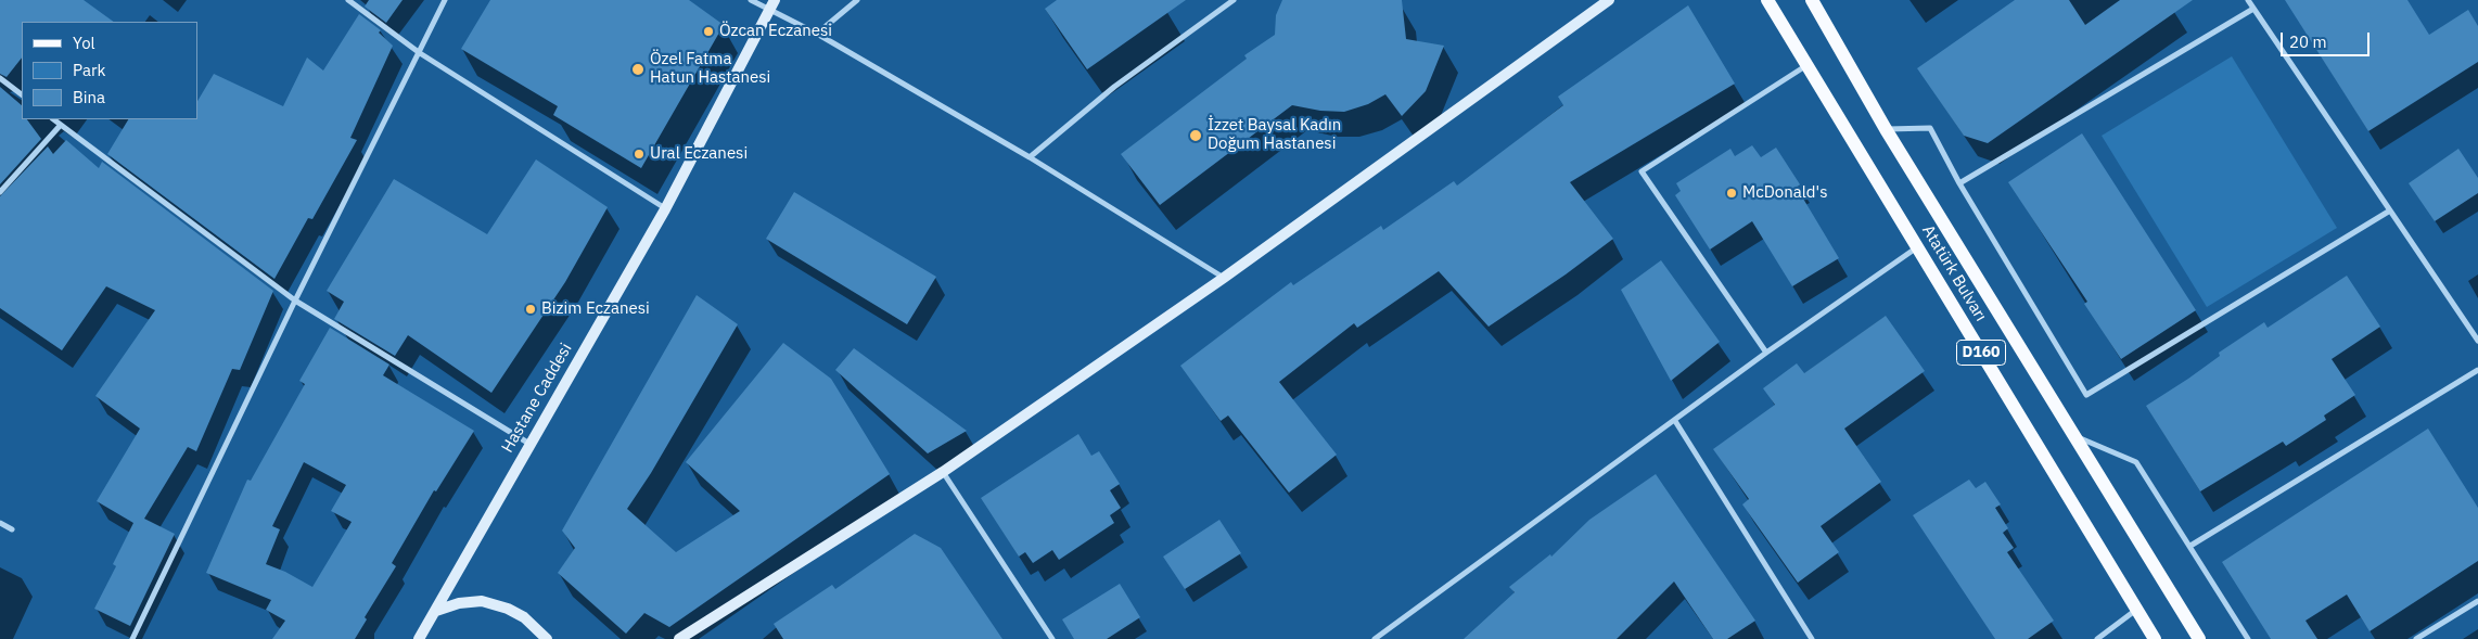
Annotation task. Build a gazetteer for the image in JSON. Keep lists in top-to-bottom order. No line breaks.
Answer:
{"streets":{"main road":["Atatürk Bulvarı","D160","Hastane Caddesi"]},"places":["Özcan Eczanesi","Özel Fatma Hatun Hastanesi","İzzet Baysal Kadın Doğum Hastanesi","Ural Eczanesi","McDonald's","Bizim Eczanesi"],"legend":["Yol","Park","Bina"],"scale_bar":"20 m"}
